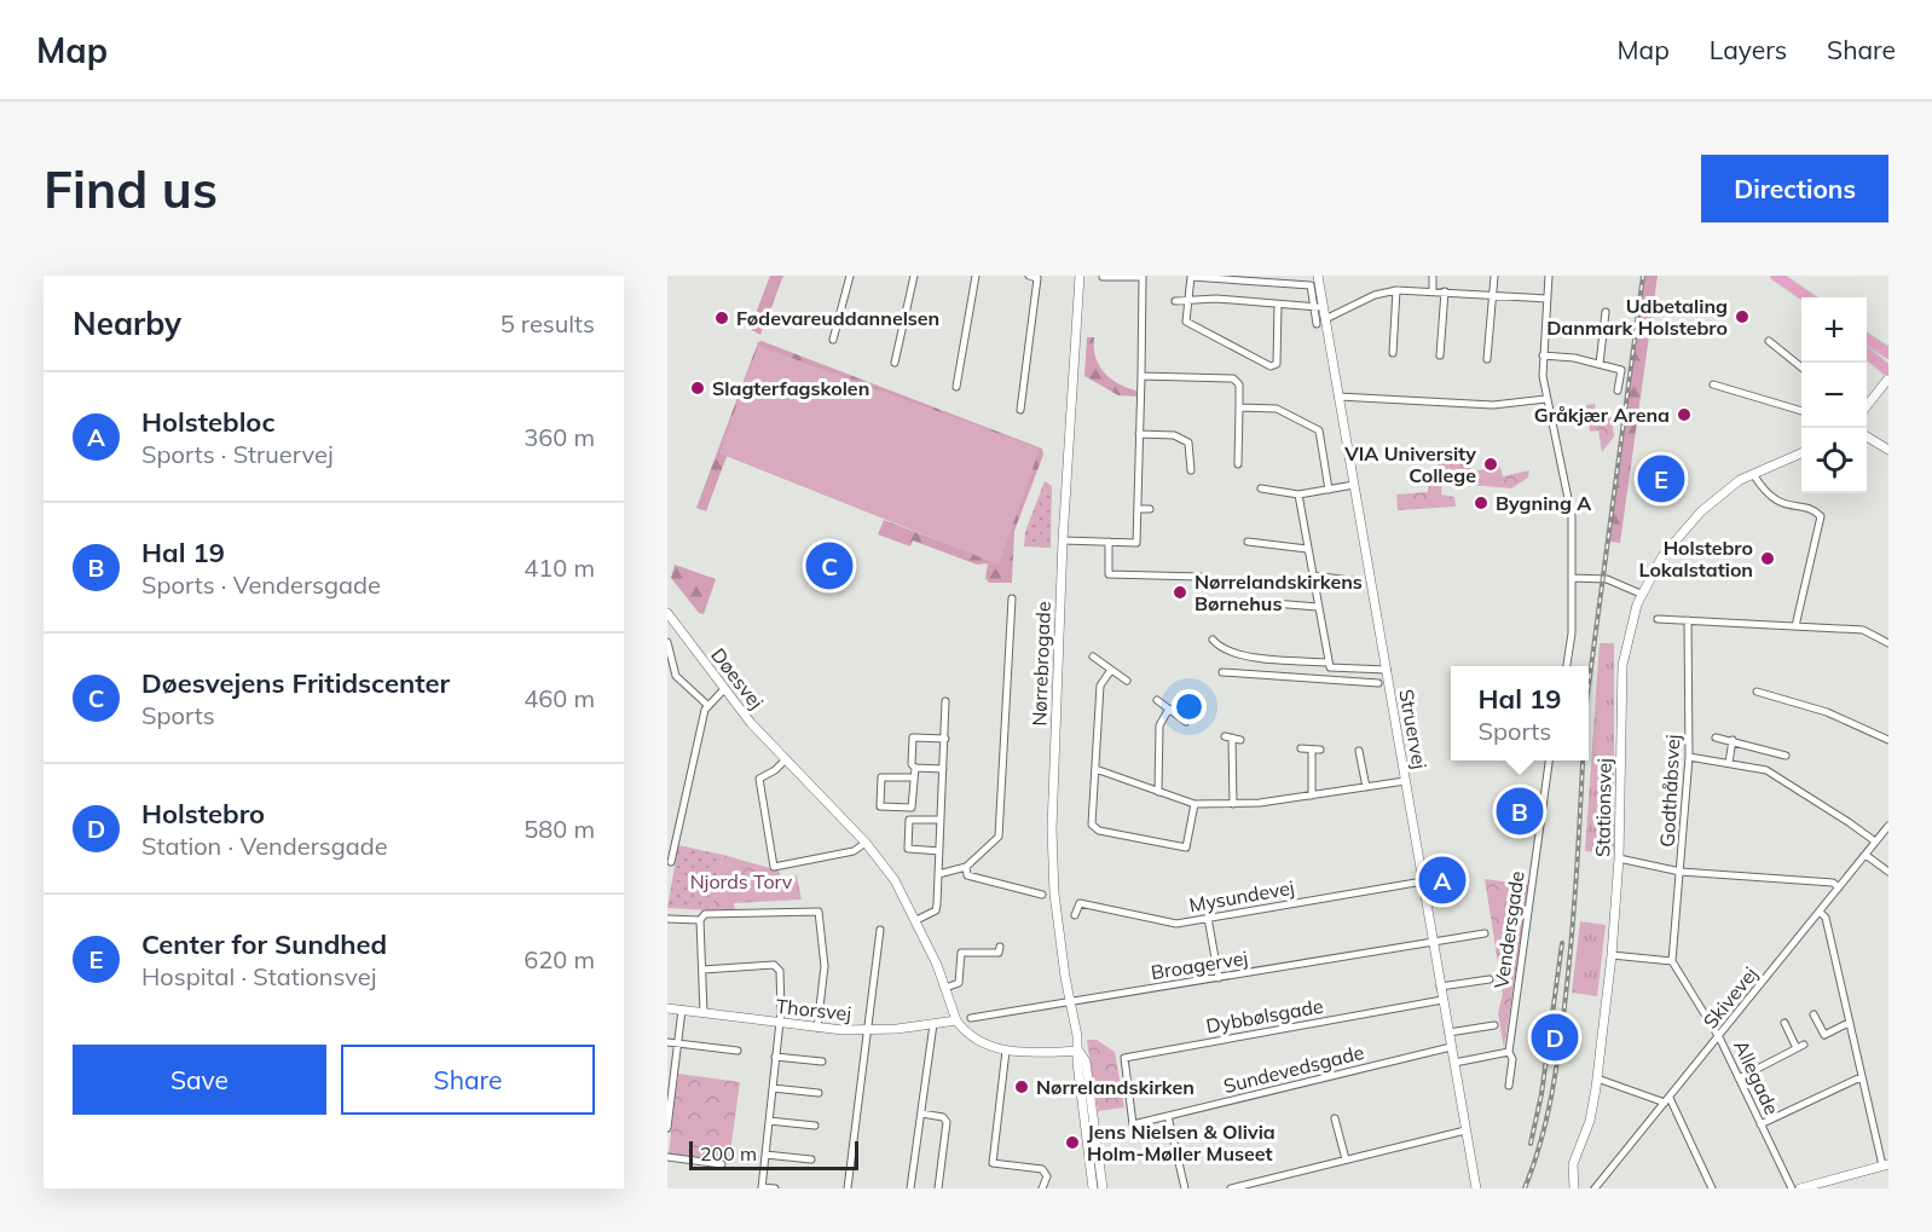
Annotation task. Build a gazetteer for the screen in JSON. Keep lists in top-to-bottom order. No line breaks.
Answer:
{"streets":{"street":["Nørrebrogade","Døesvej","Struervej","Godthåbsvej","Stationsvej","Mysundevej","Vendersgade","Broagervej","Skivevej","Thorsvej","Dybbølsgade","Sundevedsgade","Allegade"]},"crossings":[["Nørrebrogade","Broagervej"],["Døesvej","Thorsvej"],["Struervej","Mysundevej"],["Struervej","Broagervej"],["Struervej","Dybbølsgade"],["Struervej","Sundevedsgade"],["Godthåbsvej","Allegade"],["Skivevej","Allegade"],["Dybbølsgade","Sundevedsgade"]],"parks":["Njords Torv"],"places":["Udbetaling Danmark Holstebro","Fødevareuddannelsen","Slagterfagskolen","Gråkjær Arena","VIA University College","Bygning A","Holstebro Lokalstation","Nørrelandskirkens Børnehus","Nørrelandskirken","Jens Nielsen & Olivia Holm-Møller Museet"],"scale_bar":"200 m","page":{"header":"Map","nav":["Map","Layers","Share"],"buttons":["Directions",["Save","Share"]],"title":"Find us","heading":["Nearby","5 results"],"map_buttons":["+","−"],"list":[{"mark":"A","name":"Holstebloc","note":"Sports · Struervej","value":"360 m"},{"mark":"B","name":"Hal 19","note":"Sports · Vendersgade","value":"410 m"},{"mark":"C","name":"Døesvejens Fritidscenter","note":"Sports","value":"460 m"},{"mark":"D","name":"Holstebro","note":"Station · Vendersgade","value":"580 m"},{"mark":"E","name":"Center for Sundhed","note":"Hospital · Stationsvej","value":"620 m"}],"pins":["E","C","B","A","D"],"popup":["Hal 19","Sports"],"scale":"200 m"}}
